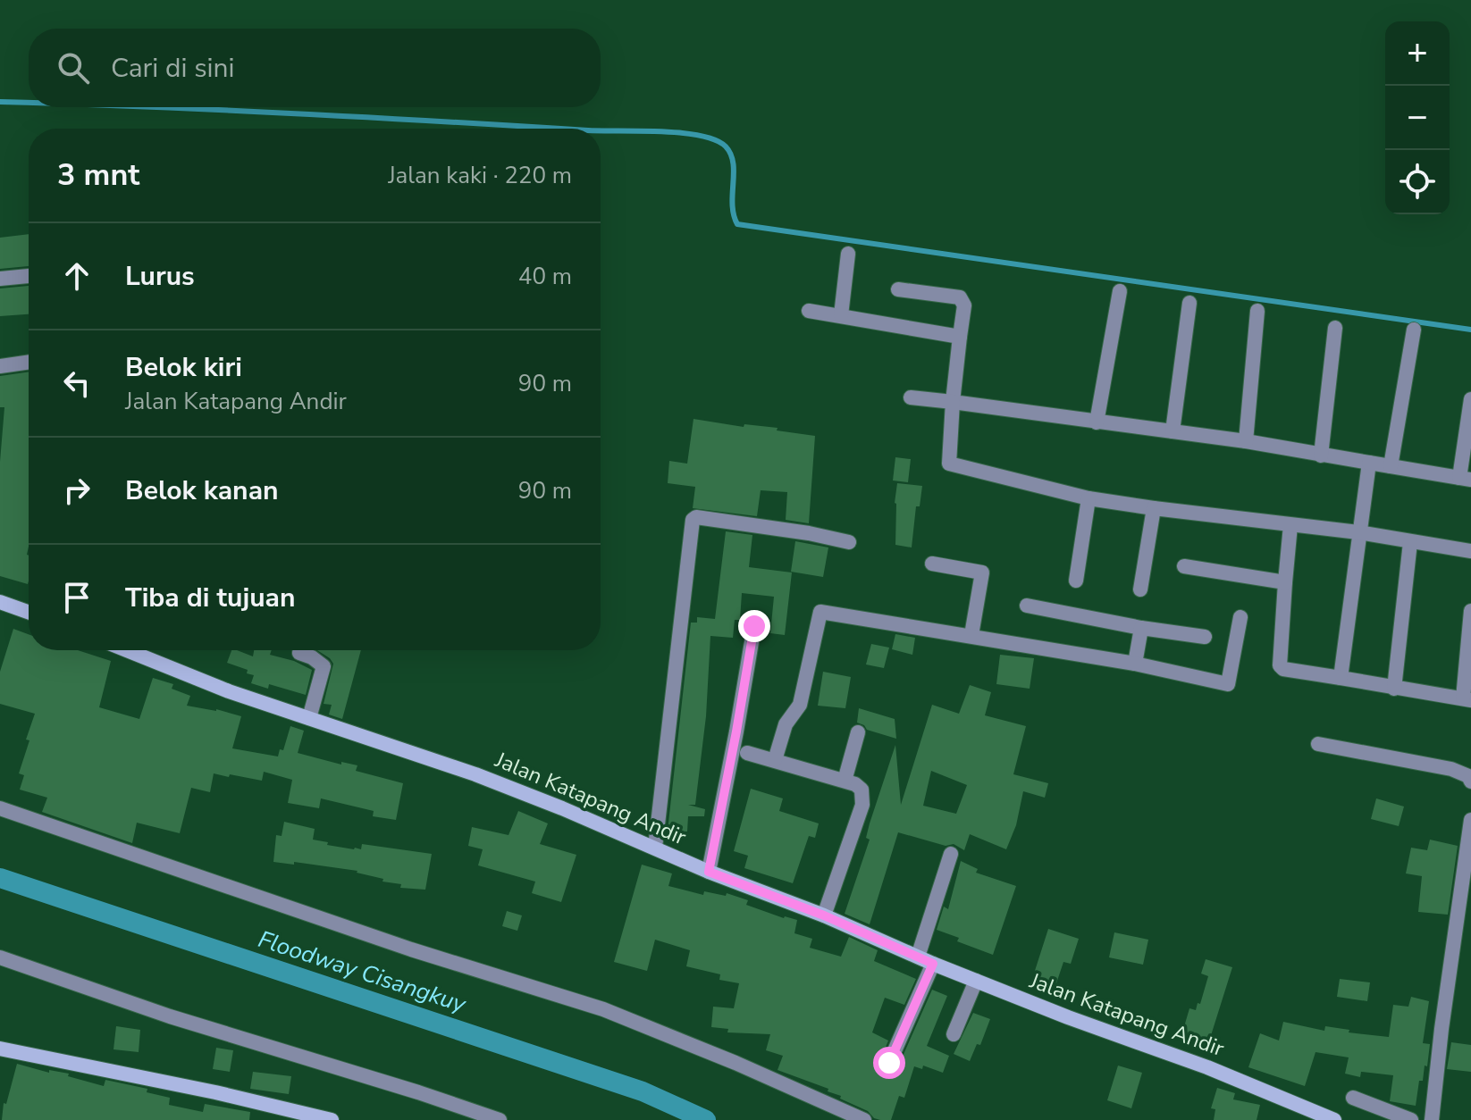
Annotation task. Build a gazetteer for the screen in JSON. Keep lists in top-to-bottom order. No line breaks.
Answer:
{"streets":{"street":["Jalan Katapang Andir"]},"water":["Floodway Cisangkuy"],"page":{"map_buttons":["+","−"],"search":"Cari di sini","heading":["3 mnt","Jalan kaki · 220 m"],"list":[["Lurus","40 m"],["Belok kiri","Jalan Katapang Andir","90 m"],["Belok kanan","90 m"],"Tiba di tujuan"]}}
